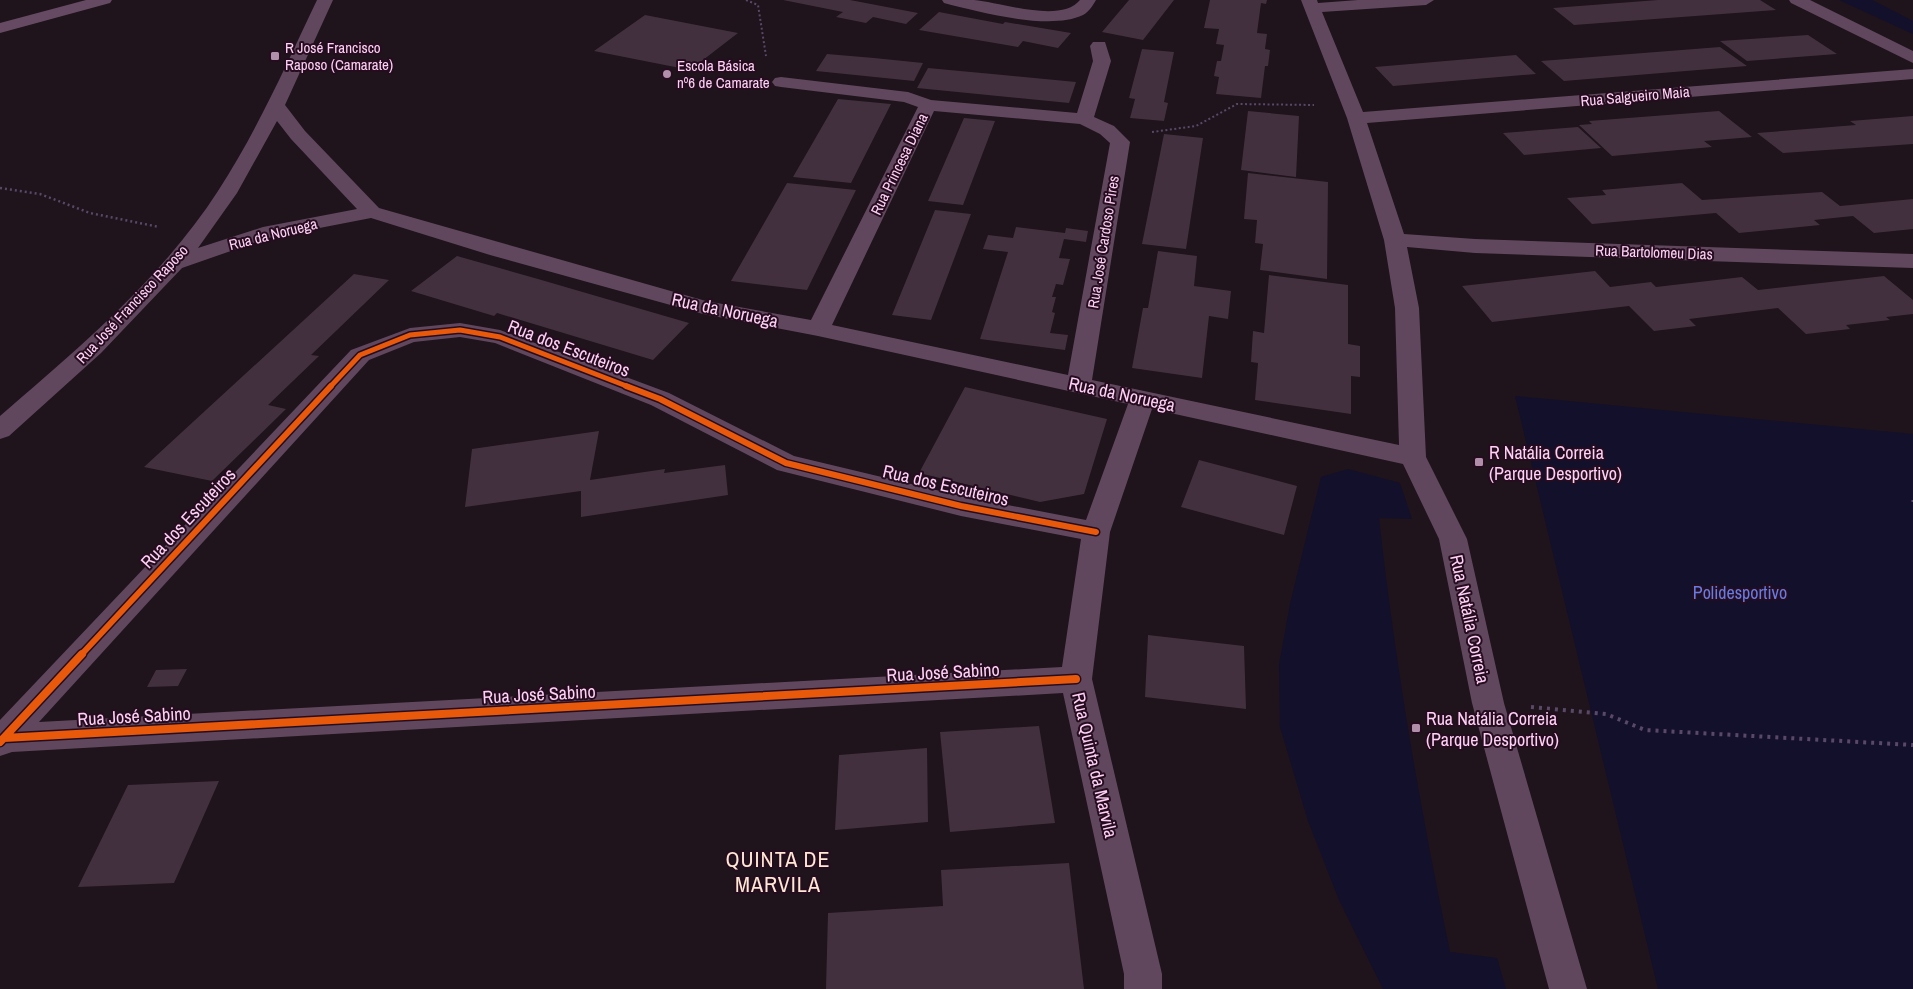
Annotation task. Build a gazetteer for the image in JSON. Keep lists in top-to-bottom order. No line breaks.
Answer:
{"streets":{"street":["Rua Salgueiro Maia","Rua Princesa Diana","Rua da Noruega","Rua José Cardoso Pires","Rua Bartolomeu Dias","Rua José Francisco Raposo","Rua dos Escuteiros","Rua Natália Correia","Rua José Sabino","Rua Quinta da Marvila"]},"crossings":[["Rua Princesa Diana","Rua da Noruega"],["Rua da Noruega","Rua José Cardoso Pires"],["Rua da Noruega","Rua José Francisco Raposo"],["Rua da Noruega","Rua Natália Correia"],["Rua da Noruega","Rua Quinta da Marvila"],["Rua dos Escuteiros","Rua José Sabino"],["Rua dos Escuteiros","Rua Quinta da Marvila"],["Rua José Sabino","Rua Quinta da Marvila"]],"districts":["QUINTA DE MARVILA"],"parks":["Polidesportivo"],"places":{"transit":["R José Francisco Raposo (Camarate)","R Natália Correia (Parque Desportivo)","Rua Natália Correia (Parque Desportivo)"],"other":["Escola Básica nº6 de Camarate"]}}
